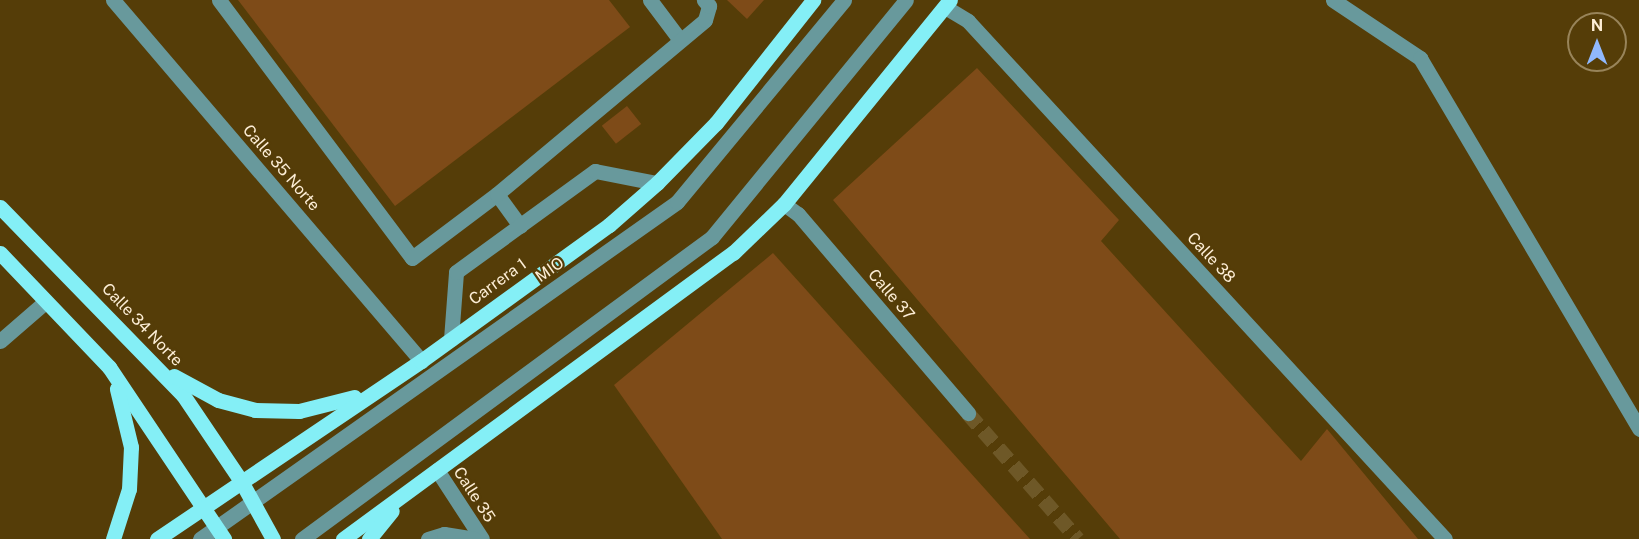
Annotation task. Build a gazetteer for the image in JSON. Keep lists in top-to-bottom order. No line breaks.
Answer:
{"streets":{"main road":["Carrera 1","Calle 34 Norte"],"street":["Calle 35 Norte","Calle 38","MIO","Calle 37","Calle 35"]},"crossings":[["Calle 35 Norte","Carrera 1"],["MIO","Calle 34 Norte"],["Carrera 1","Calle 34 Norte"]],"north":"top"}
